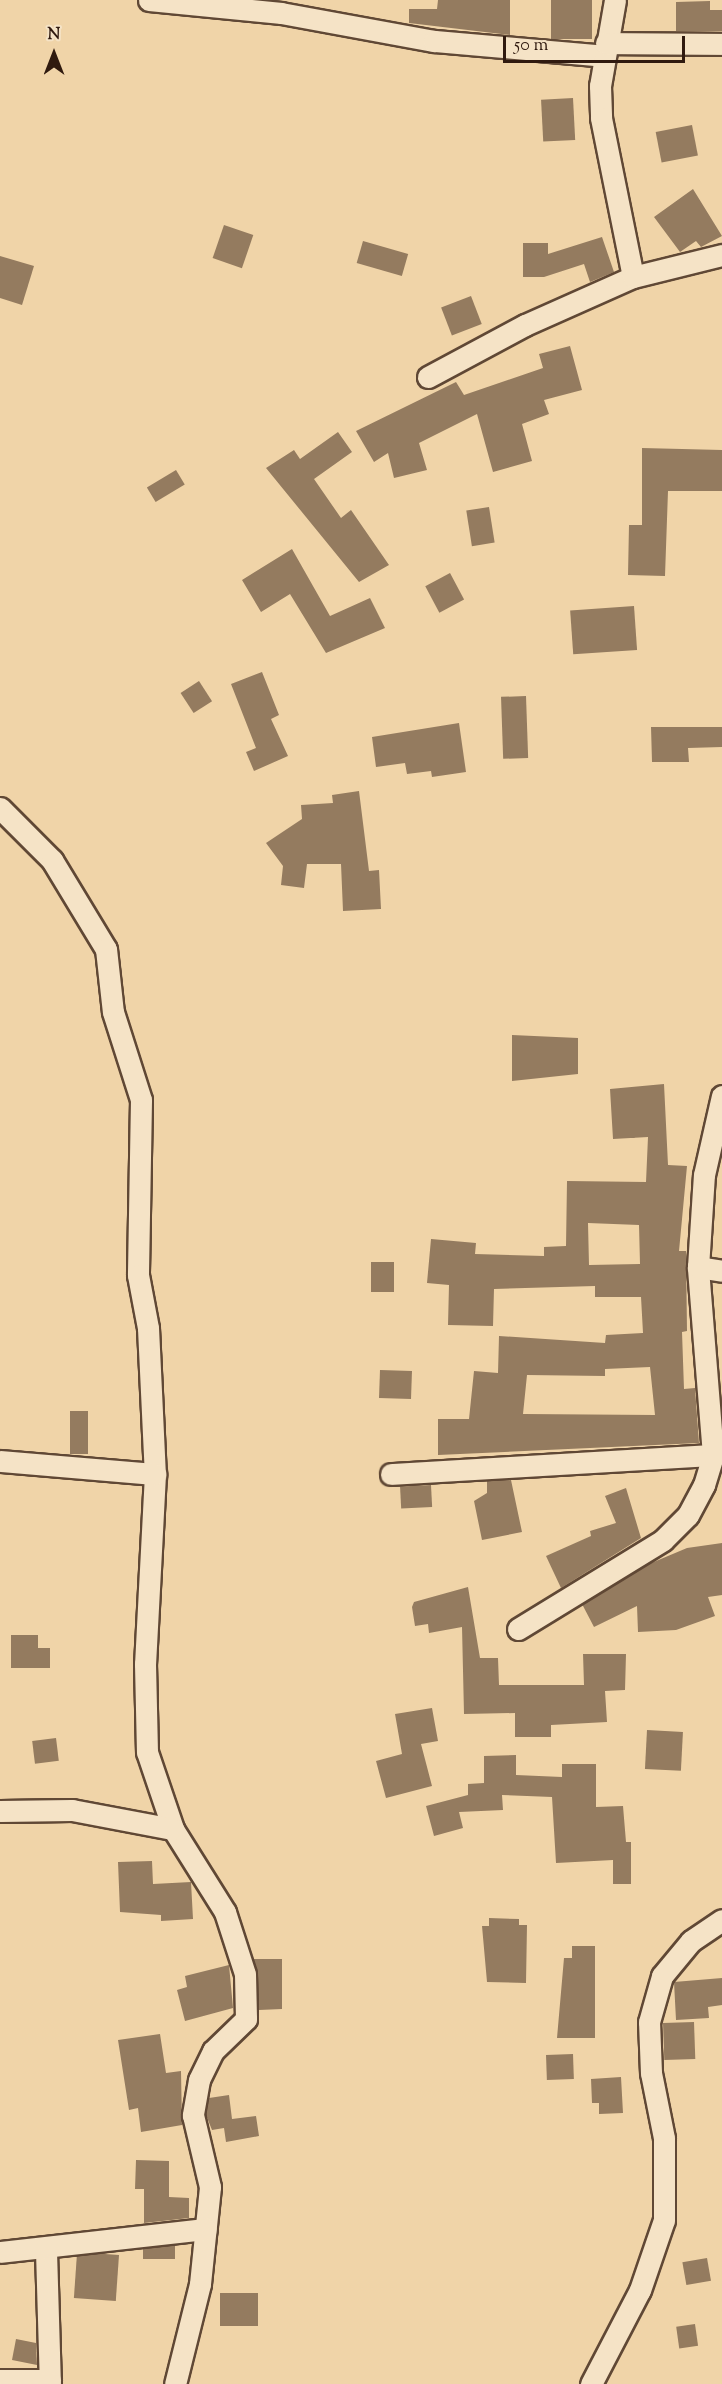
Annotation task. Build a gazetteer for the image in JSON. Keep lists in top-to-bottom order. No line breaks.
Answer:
{"scale_bar":"50 m","north":"top"}
